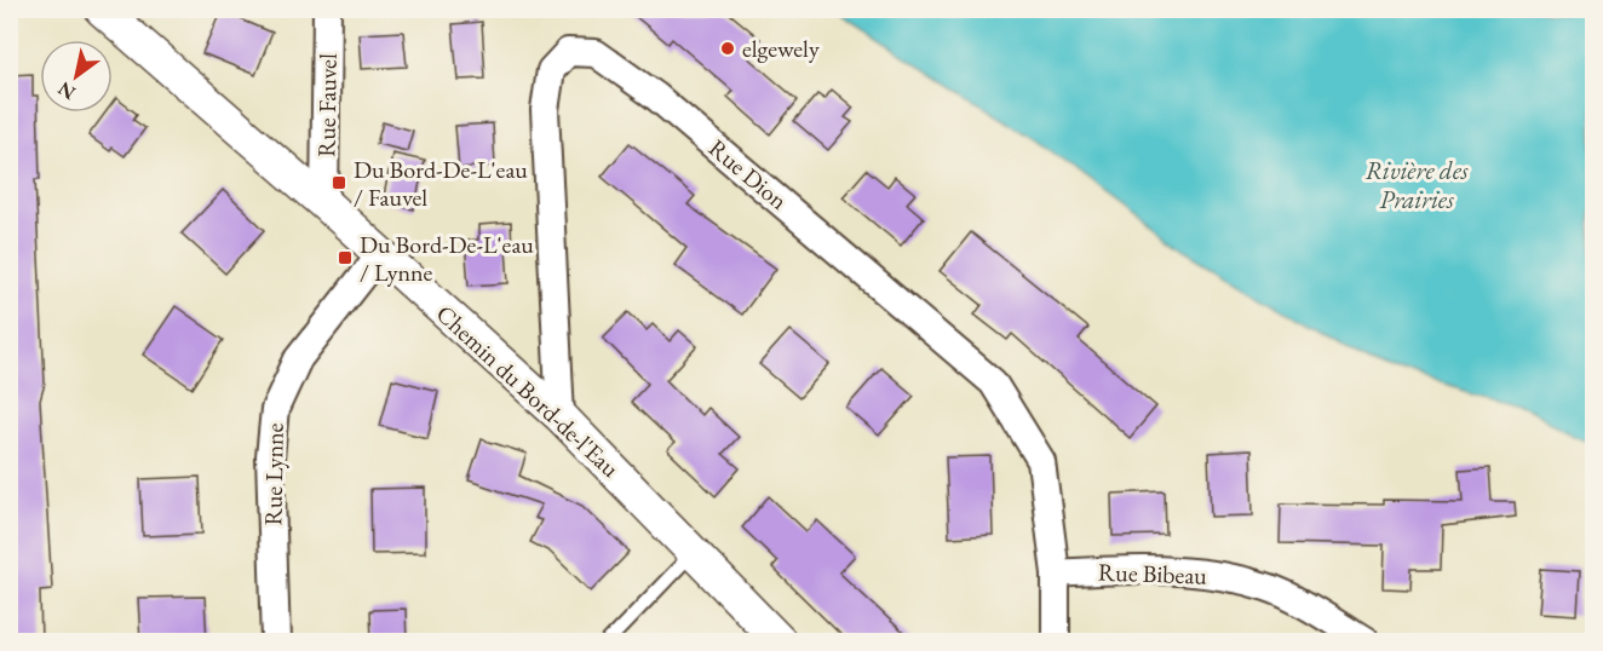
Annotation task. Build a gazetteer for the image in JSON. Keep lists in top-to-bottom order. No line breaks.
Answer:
{"streets":{"street":["Rue Fauvel","Rue Dion","Chemin du Bord-de-l'Eau","Rue Lynne","Rue Bibeau"]},"crossings":[["Rue Fauvel","Chemin du Bord-de-l'Eau"],["Rue Dion","Chemin du Bord-de-l'Eau"],["Rue Dion","Rue Bibeau"],["Chemin du Bord-de-l'Eau","Rue Lynne"]],"water":["Rivière des Prairies"],"places":{"other":["elgewely"],"transit":["Du Bord-De-L'eau / Fauvel","Du Bord-De-L'eau / Lynne"]},"north":"bottom left"}
